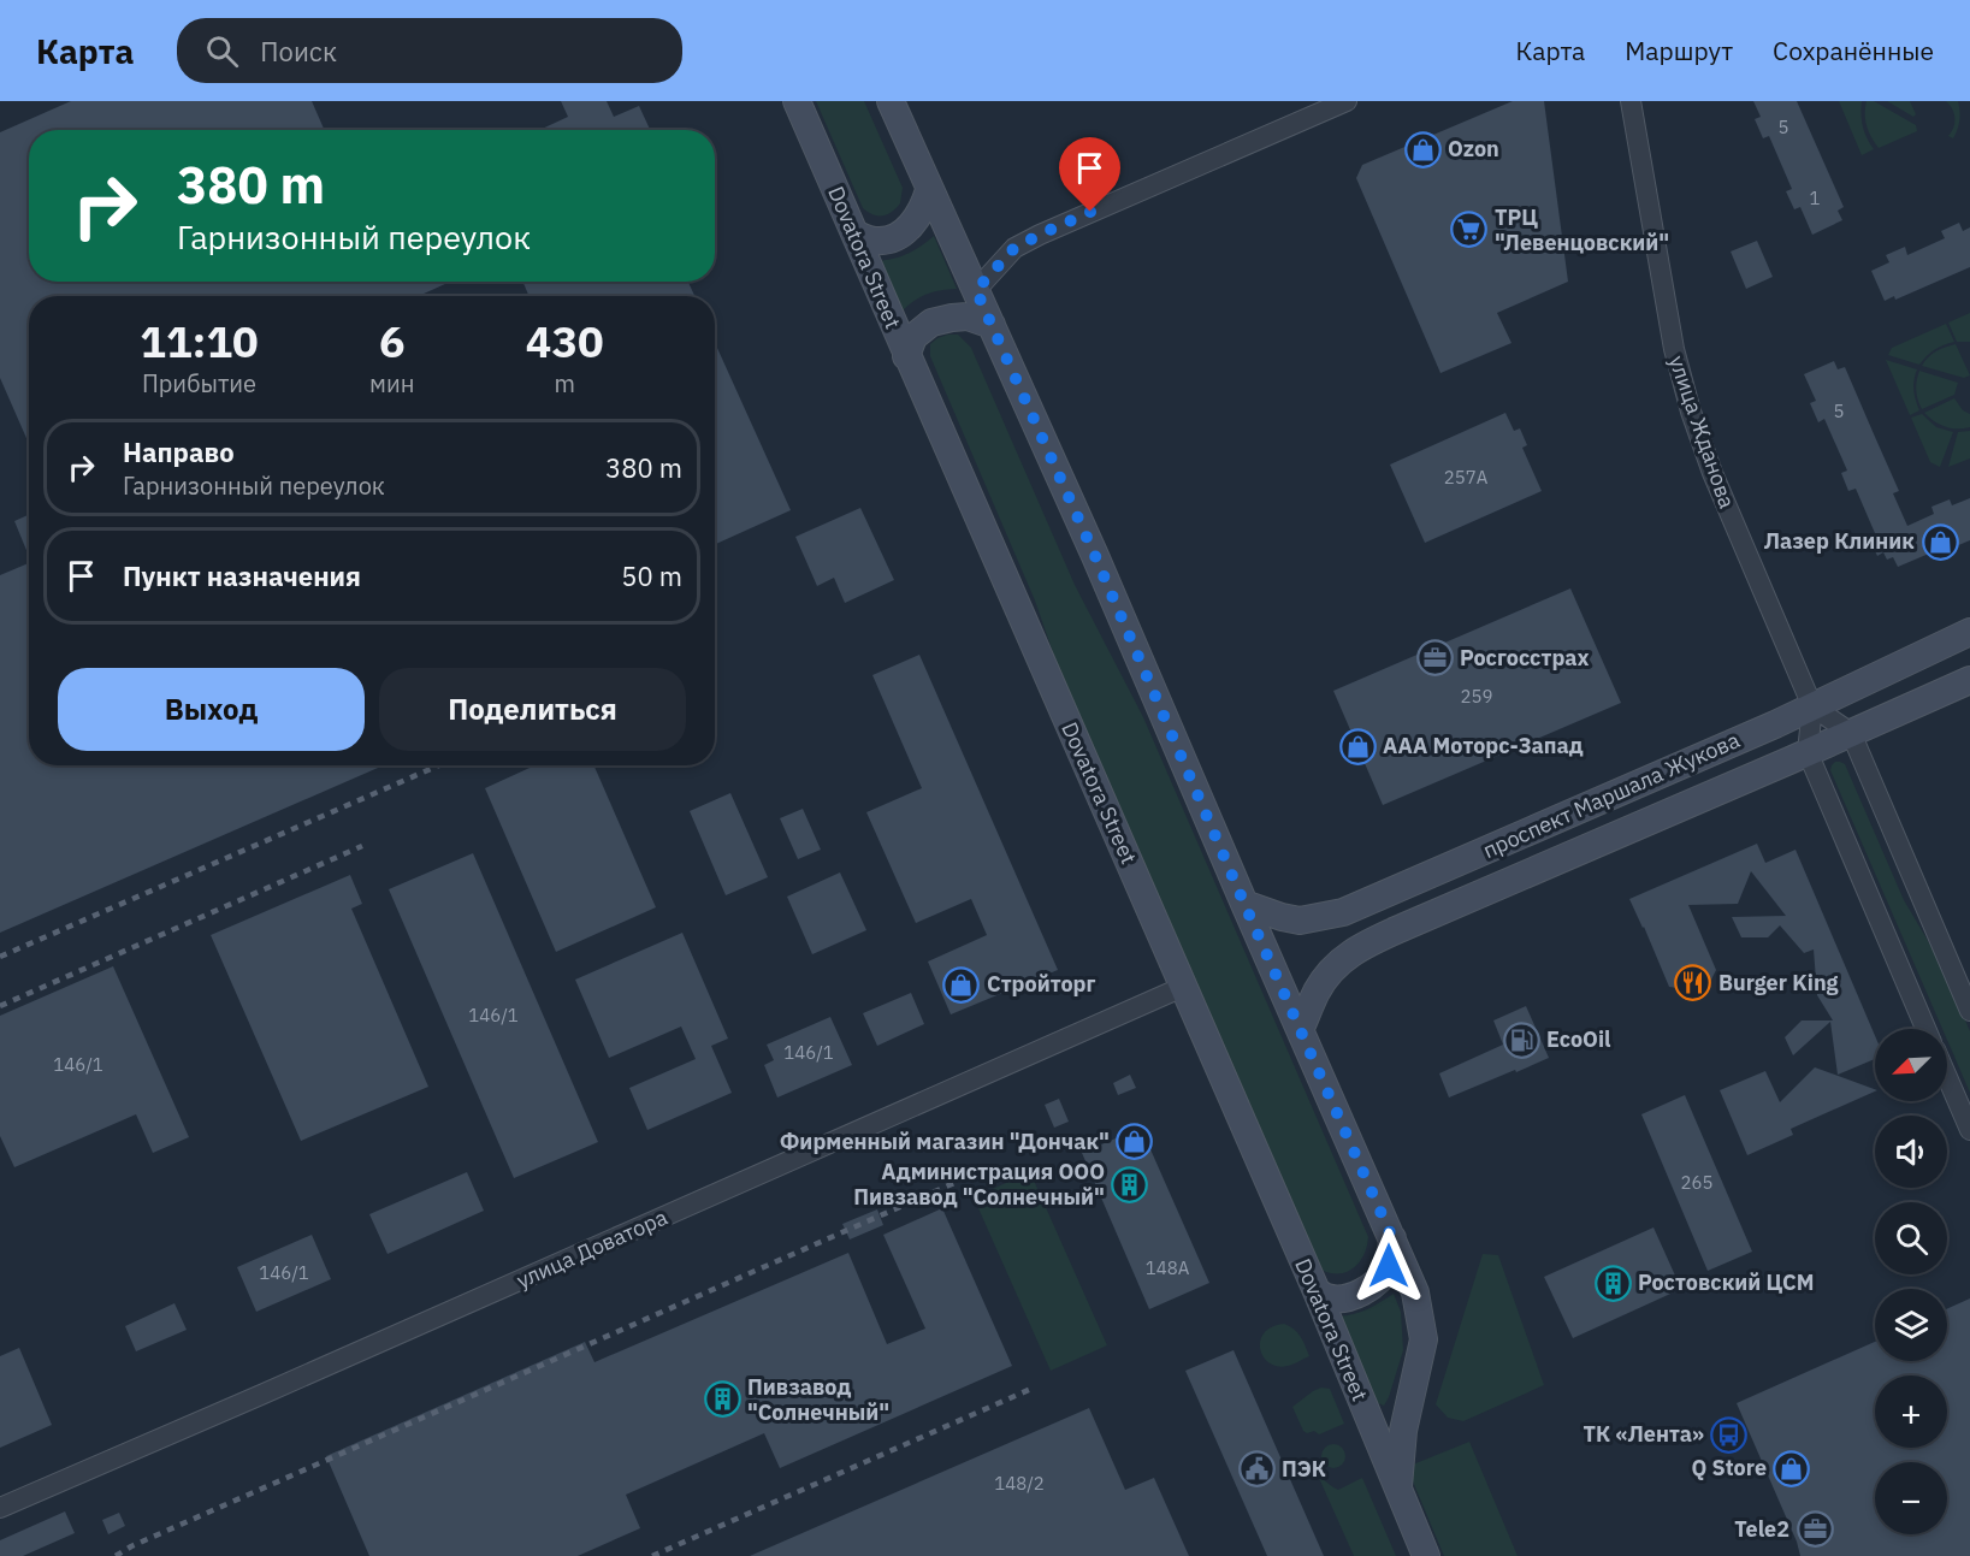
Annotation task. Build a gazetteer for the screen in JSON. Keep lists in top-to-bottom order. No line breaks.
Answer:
{"streets":{"street":["Dovatora Street","улица Жданова","проспект Маршала Жукова","улица Доватора"]},"crossings":[["Dovatora Street","проспект Маршала Жукова"],["Dovatora Street","улица Доватора"],["улица Жданова","проспект Маршала Жукова"]],"places":{"shop":["Ozon","Лазер Клиник","ААА Моторс-Запад","Стройторг","Фирменный магазин \"Дончак\"","Q Store"],"supermarket":["ТРЦ \"Левенцовский\""],"office":["Росгосстрах","Tele2"],"restaurant":["Burger King"],"fuel station":["EcoOil"],"building":["Администрация ООО Пивзавод \"Солнечный\"","Ростовский ЦСМ","Пивзавод \"Солнечный\""],"bus stop":["ТК «Лента»"],"public building":["ПЭК"]},"house_numbers":["5","1","5","257А","259","146/1","146/1","146/1","265","148А","146/1","148/2"],"north":"bottom left","page":{"header":"Карта","search":"Поиск","nav":["Карта","Маршрут","Сохранённые"],"turn":["380 m","Гарнизонный переулок"],"eta":["11:10","Прибытие","6","мин","430","m"],"list":[{"name":"Направо","note":"Гарнизонный переулок","value":"380 m"},{"name":"Пункт назначения","value":"50 m"}],"buttons":["Выход","Поделиться"],"map_buttons":["+","−"]}}
